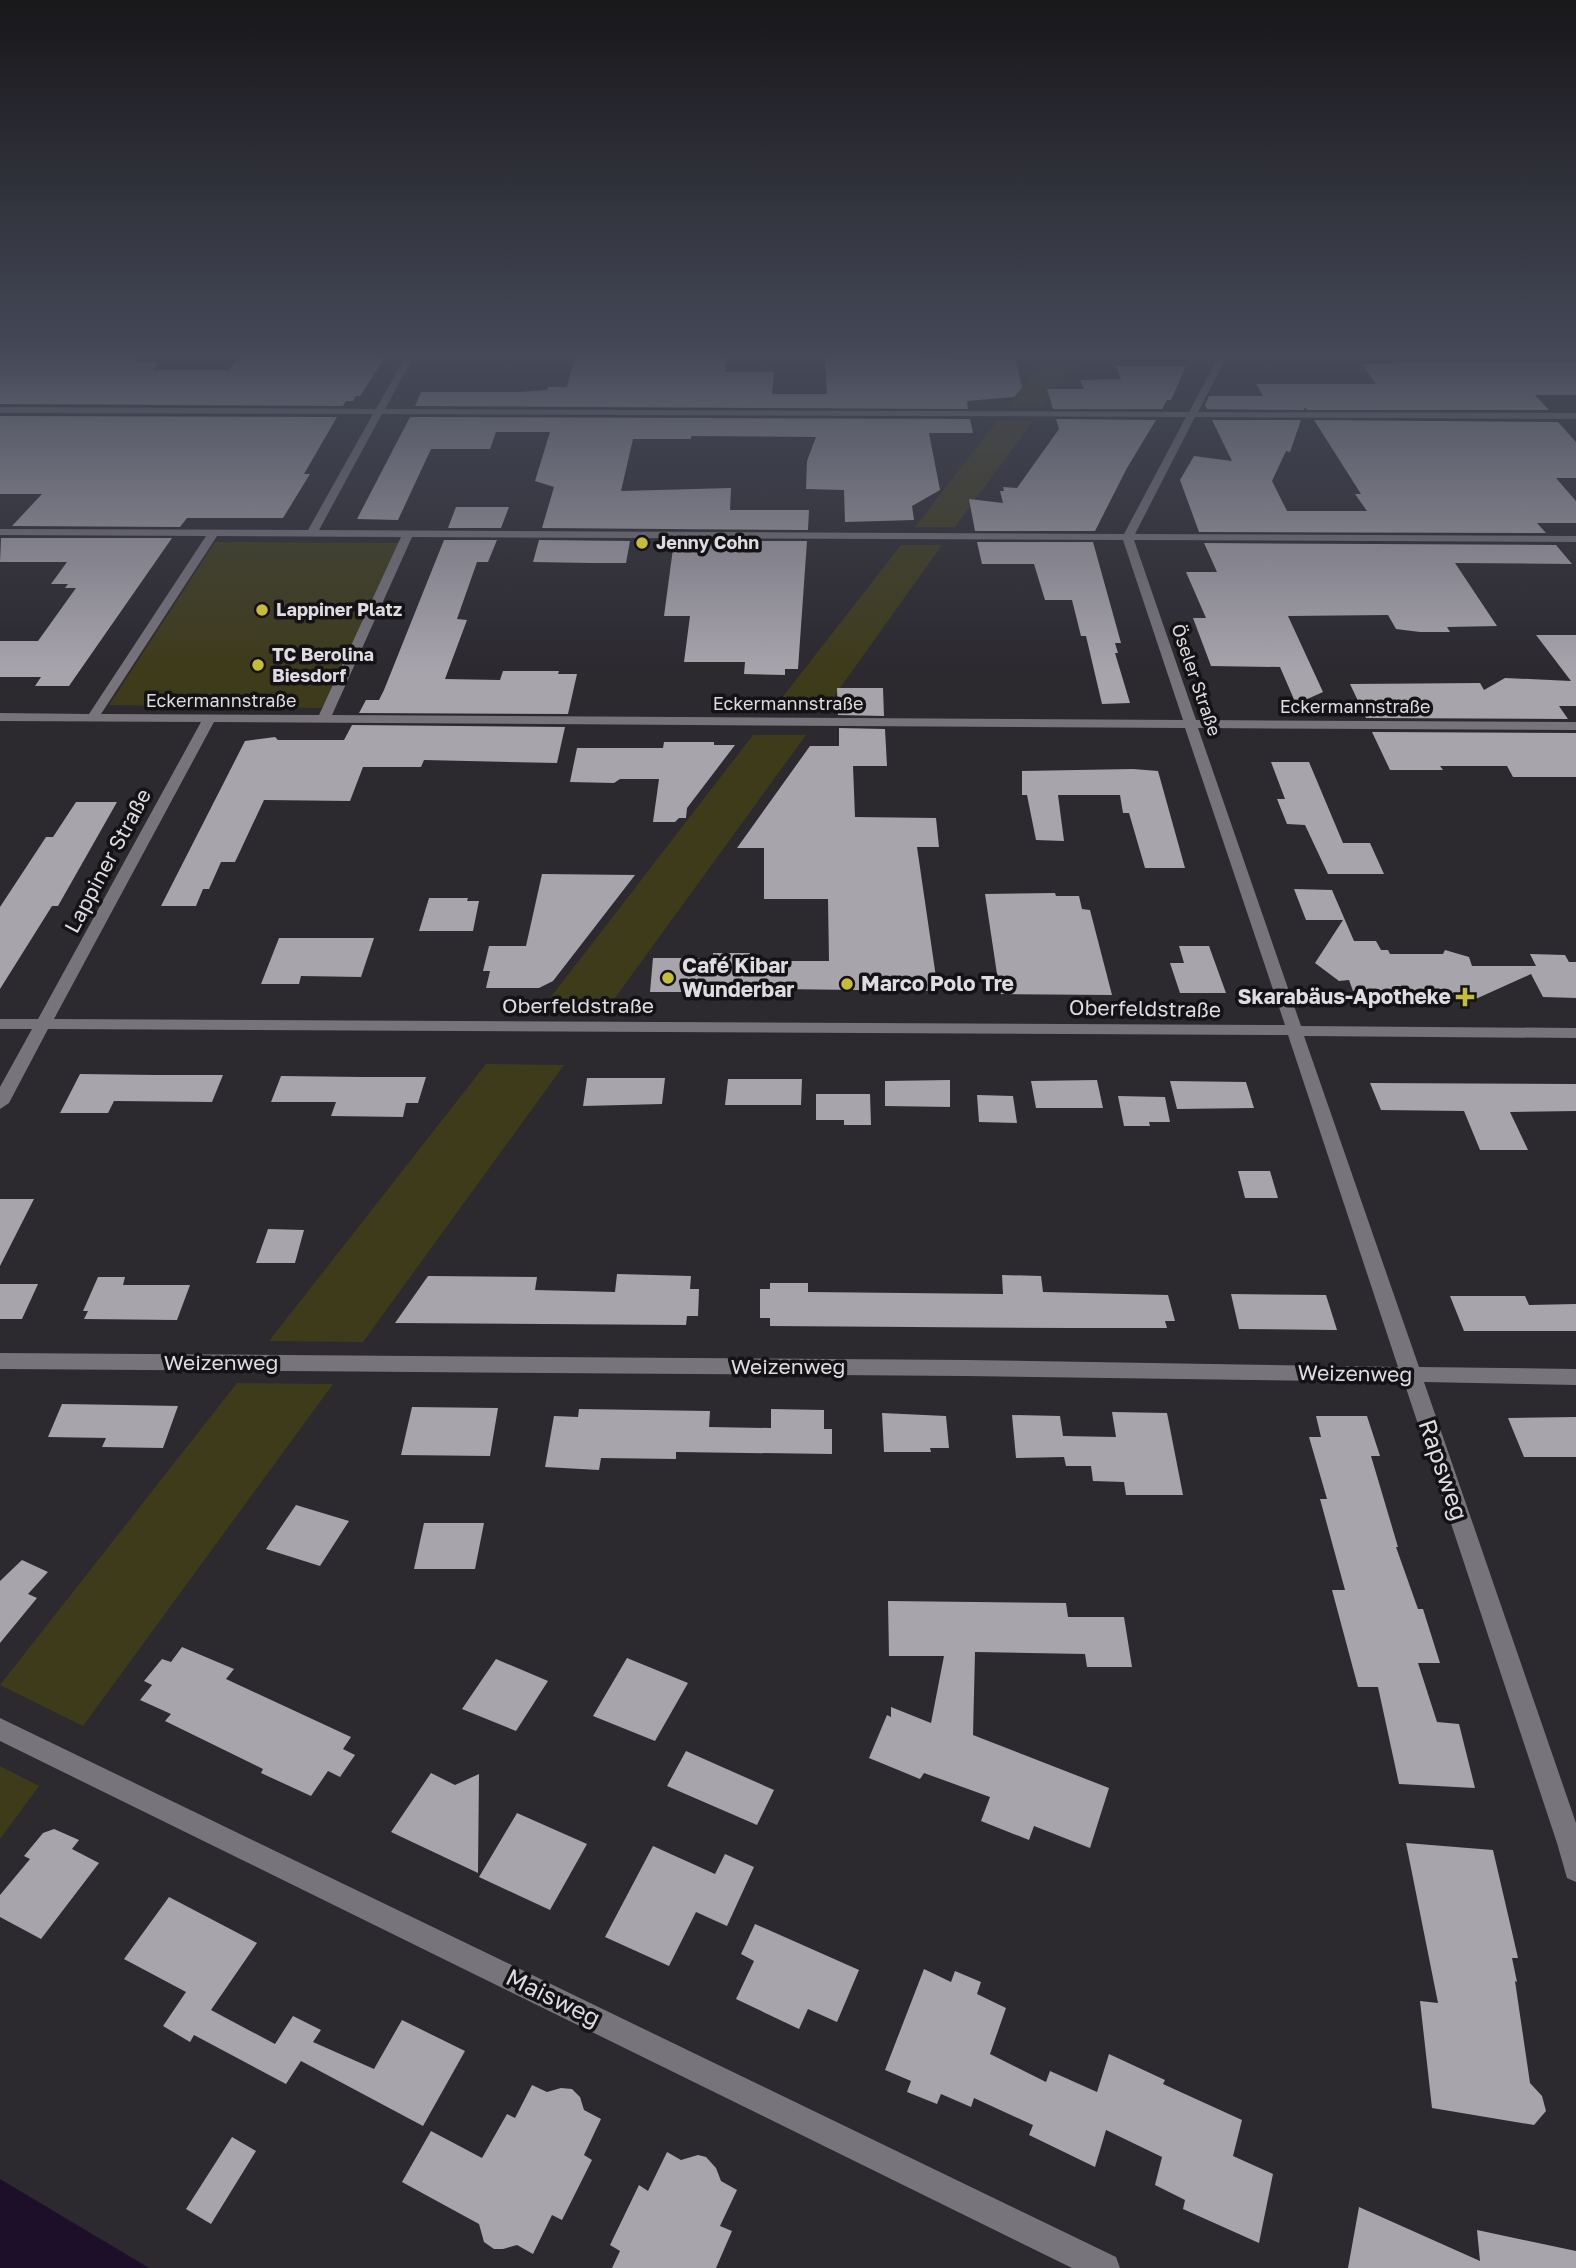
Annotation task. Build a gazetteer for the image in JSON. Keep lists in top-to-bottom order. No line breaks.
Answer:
{"streets":{"street":["Öseler Straße","Eckermannstraße","Lappiner Straße","Oberfeldstraße","Weizenweg","Rapsweg","Maisweg"]},"crossings":[["Öseler Straße","Eckermannstraße"],["Öseler Straße","Oberfeldstraße"],["Öseler Straße","Rapsweg"],["Eckermannstraße","Lappiner Straße"],["Lappiner Straße","Oberfeldstraße"],["Oberfeldstraße","Rapsweg"],["Weizenweg","Rapsweg"]],"places":{"other":["Jenny Cohn","Lappiner Platz","TC Berolina Biesdorf","Café Kibar Wunderbar","Marco Polo Tre"],"health":["Skarabäus-Apotheke"]}}
